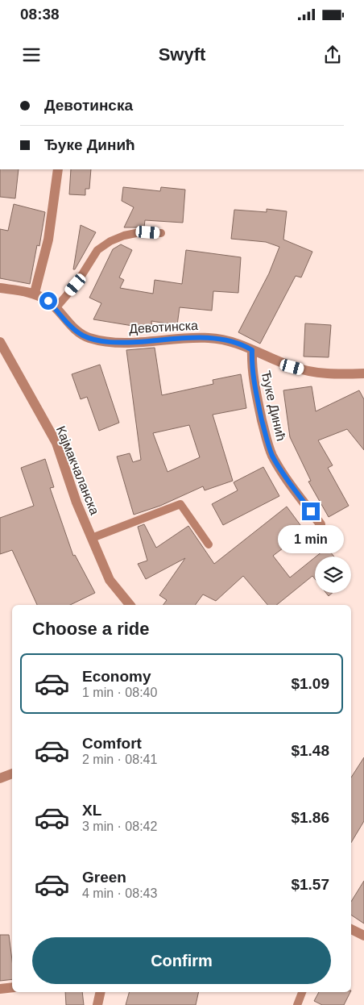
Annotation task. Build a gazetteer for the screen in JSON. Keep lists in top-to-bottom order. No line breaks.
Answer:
{"streets":{"street":["Девотинска","Ђуке Динић","Кајмакчаланска"]},"crossings":[["Девотинска","Ђуке Динић"]],"page":{"status":"08:38","header":"Swyft","banner":["Девотинска","Ђуке Динић"],"bubble":"1 min","heading":"Choose a ride","list":[{"name":"Economy","note":"1 min · 08:40","value":"$1.09"},{"name":"Comfort","note":"2 min · 08:41","value":"$1.48"},{"name":"XL","note":"3 min · 08:42","value":"$1.86"},{"name":"Green","note":"4 min · 08:43","value":"$1.57"}],"buttons":"Confirm"}}
